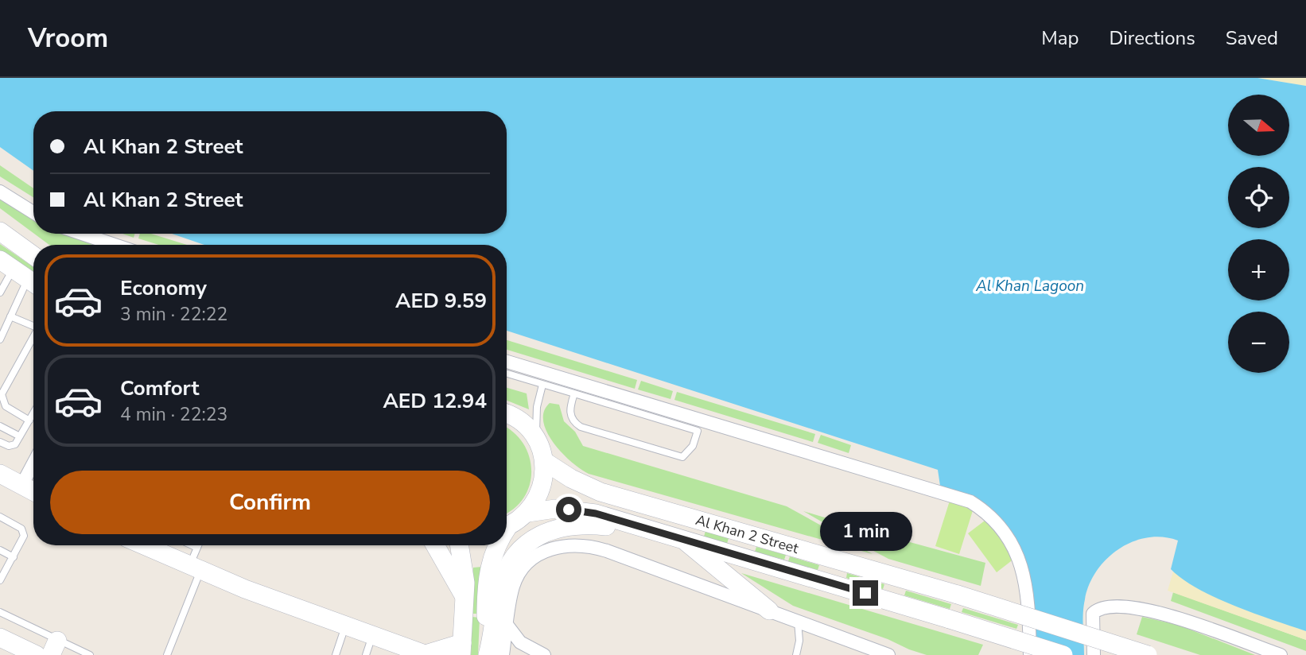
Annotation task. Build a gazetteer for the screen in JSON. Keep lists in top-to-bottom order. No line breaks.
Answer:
{"streets":{"main road":["Al Khan 2 Street"]},"water":["Al Khan Lagoon"],"north":"right","page":{"header":"Vroom","nav":["Map","Directions","Saved"],"map_buttons":["+","−"],"banner":["Al Khan 2 Street","Al Khan 2 Street"],"list":[{"name":"Economy","note":"3 min · 22:22","value":"AED 9.59"},{"name":"Comfort","note":"4 min · 22:23","value":"AED 12.94"}],"buttons":"Confirm","bubble":"1 min"}}
